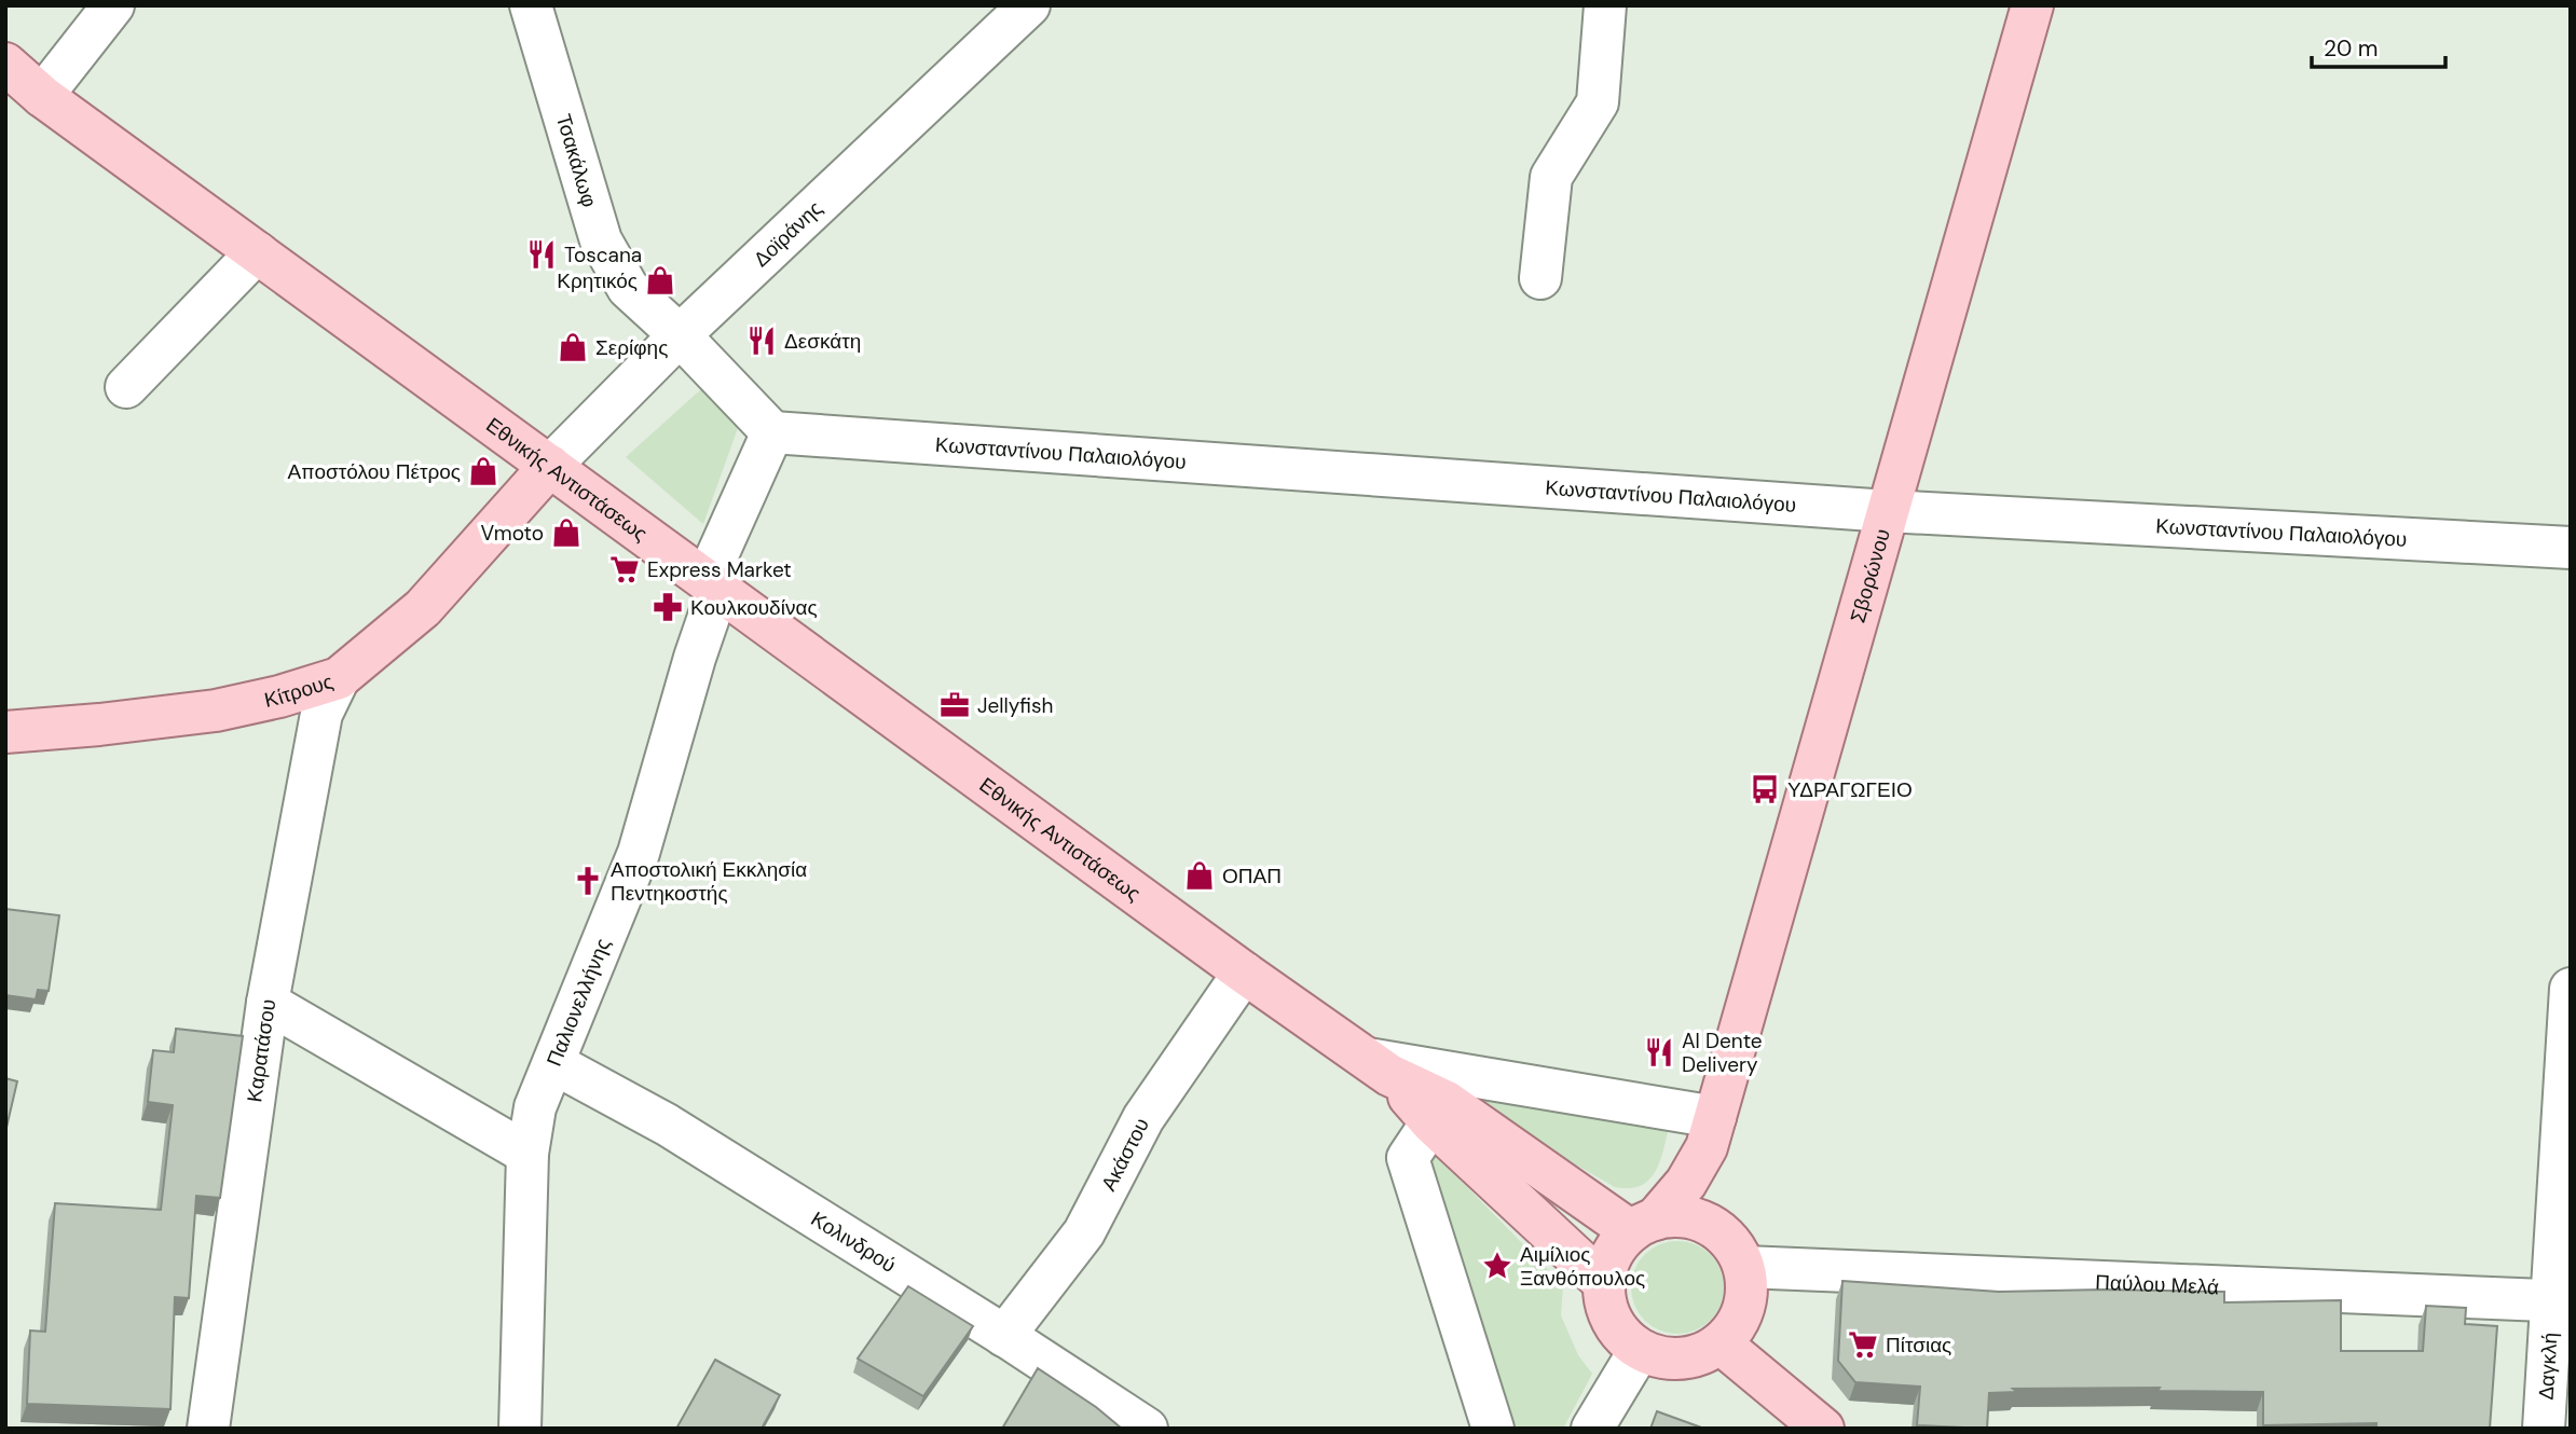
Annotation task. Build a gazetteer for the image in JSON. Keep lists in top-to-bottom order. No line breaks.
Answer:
{"streets":{"main road":["Εθνικής Αντιστάσεως","Σβορώνου","Κίτρους"],"street":["Τσακάλωφ","Δοϊράνης","Κωνσταντίνου Παλαιολόγου","Παλιονελλήνης","Καρατάσου","Ακάστου","Κολινδρού","Παύλου Μελά","Δαγκλή"]},"crossings":[["Τσακάλωφ","Δοϊράνης"],["Τσακάλωφ","Κωνσταντίνου Παλαιολόγου"],["Τσακάλωφ","Παλιονελλήνης"],["Δοϊράνης","Εθνικής Αντιστάσεως"],["Δοϊράνης","Κίτρους"],["Κωνσταντίνου Παλαιολόγου","Σβορώνου"],["Κωνσταντίνου Παλαιολόγου","Παλιονελλήνης"],["Εθνικής Αντιστάσεως","Κίτρους"],["Εθνικής Αντιστάσεως","Παλιονελλήνης"],["Εθνικής Αντιστάσεως","Ακάστου"],["Κίτρους","Καρατάσου"],["Παλιονελλήνης","Κολινδρού"],["Ακάστου","Κολινδρού"],["Παύλου Μελά","Δαγκλή"]],"places":{"restaurant":["Toscana","Δεσκάτη","Al Dente Delivery"],"shop":["Κρητικός","Σερίφης","Αποστόλου Πέτρος","Vmoto","ΟΠΑΠ"],"supermarket":["Express Market","Πίτσιας"],"pharmacy":["Κουλκουδίνας"],"office":["Jellyfish"],"bus stop":["ΥΔΡΑΓΩΓΕΙΟ"],"church":["Αποστολική Εκκλησία Πεντηκοστής"],"place":["Αιμίλιος Ξανθόπουλος"]},"scale_bar":"20 m"}
